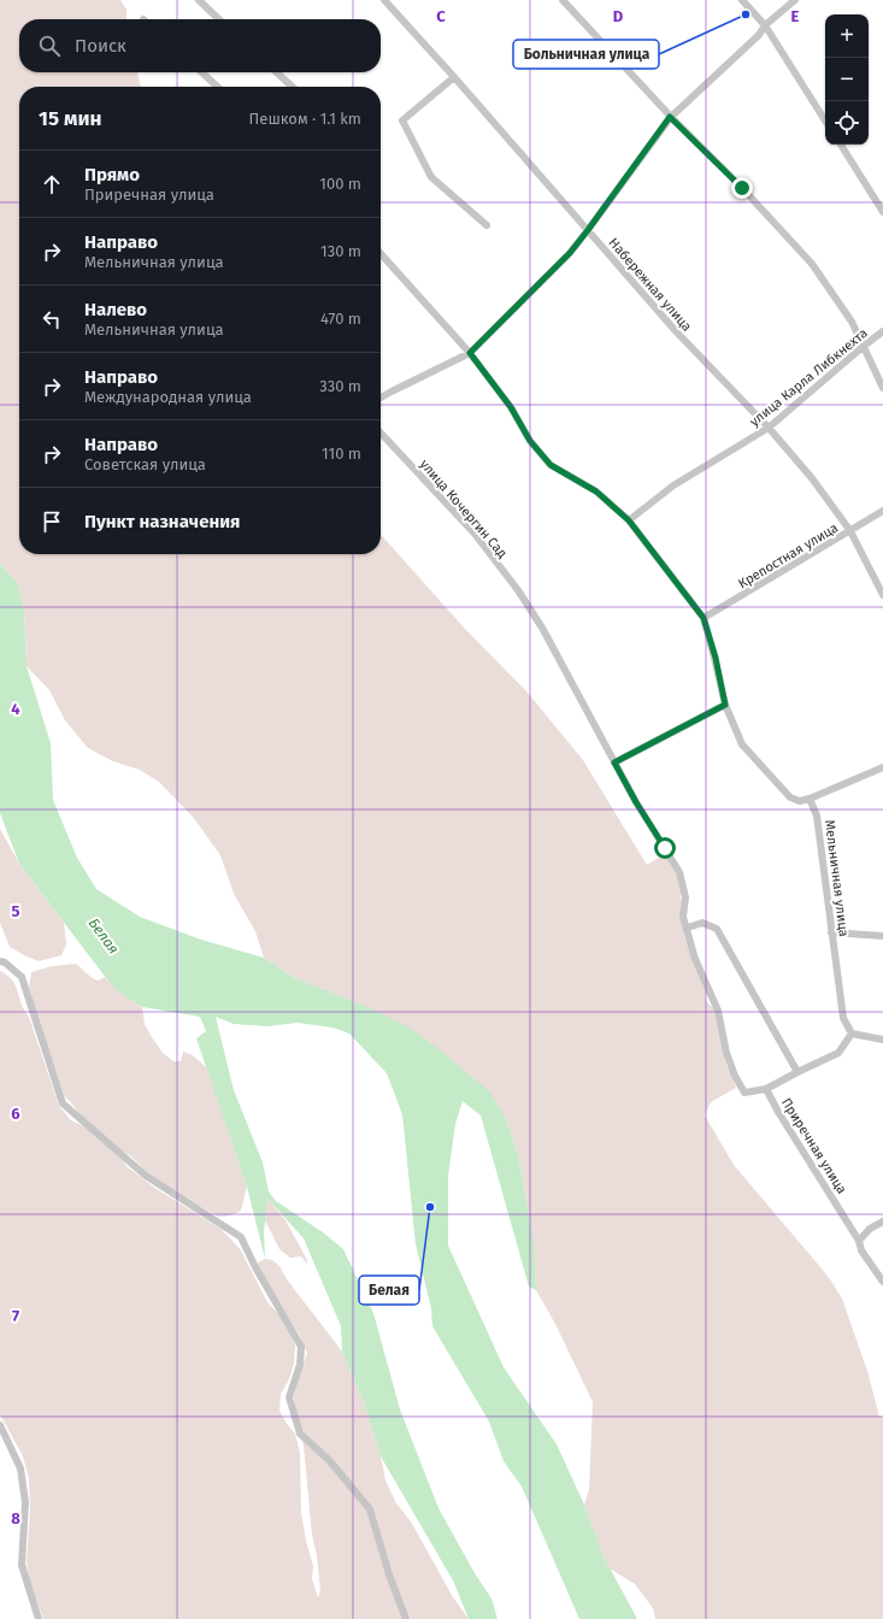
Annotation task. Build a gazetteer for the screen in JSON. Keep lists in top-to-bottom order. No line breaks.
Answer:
{"streets":{"street":["Набережная улица","улица Карла Либкнехта","улица Кочергин Сад","Крепостная улица","Мельничная улица","Приречная улица"]},"crossings":[["Набережная улица","улица Карла Либкнехта"],["Набережная улица","Крепостная улица"],["улица Кочергин Сад","Приречная улица"]],"water":["Белая"],"places":["Больничная улица","Белая"],"page":{"map_buttons":["+","−"],"search":"Поиск","heading":["15 мин","Пешком · 1.1 km"],"list":[["Прямо","Приречная улица","100 m"],["Направо","Мельничная улица","130 m"],["Налево","Мельничная улица","470 m"],["Направо","Международная улица","330 m"],["Направо","Советская улица","110 m"],"Пункт назначения"]},"grid":{"columns":["C","D","E"],"rows":["4","5","6","7","8"]}}
